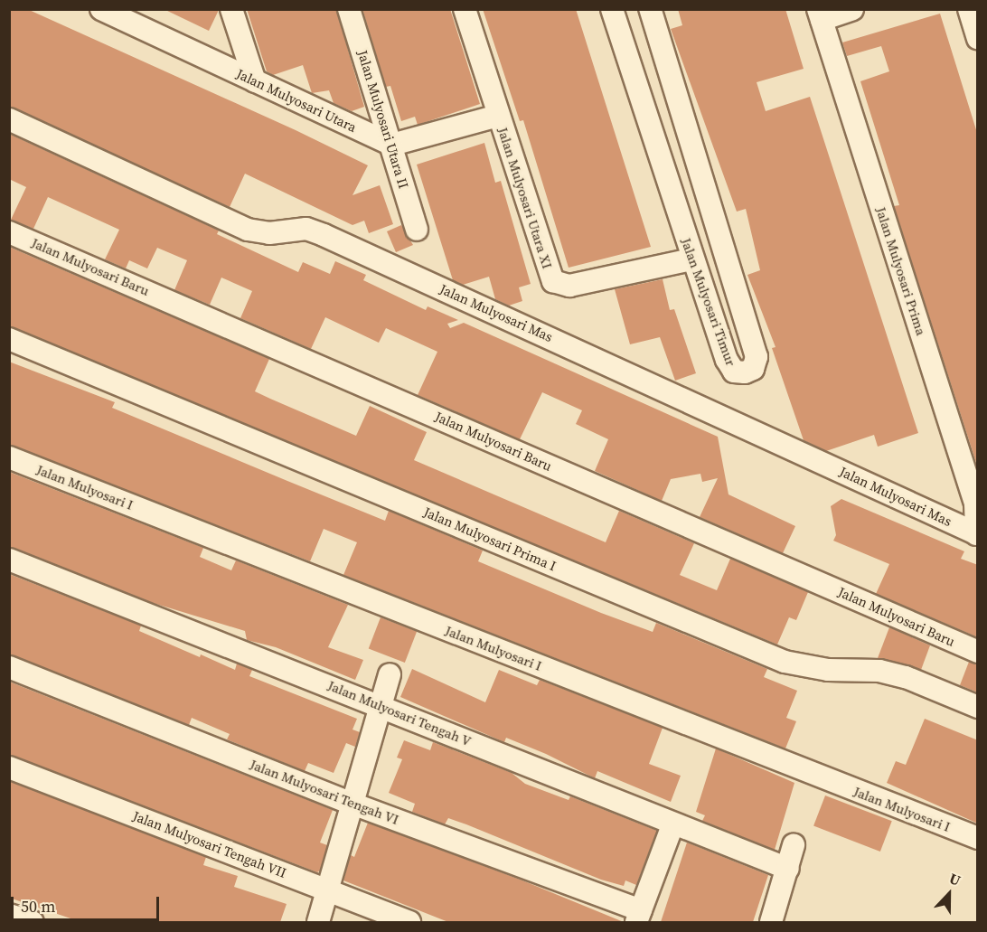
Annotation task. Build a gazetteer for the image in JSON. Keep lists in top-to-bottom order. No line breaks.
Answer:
{"streets":{"street":["Jalan Mulyosari Utara","Jalan Mulyosari Utara II","Jalan Mulyosari Utara XI","Jalan Mulyosari Baru","Jalan Mulyosari Prima","Jalan Mulyosari Timur","Jalan Mulyosari Mas","Jalan Mulyosari I","Jalan Mulyosari Prima I","Jalan Mulyosari Tengah V","Jalan Mulyosari Tengah VI","Jalan Mulyosari Tengah VII"]},"crossings":[["Jalan Mulyosari Utara","Jalan Mulyosari Utara II"],["Jalan Mulyosari Utara XI","Jalan Mulyosari Timur"],["Jalan Mulyosari Prima","Jalan Mulyosari Mas"]],"scale_bar":"50 m","north":"top"}
